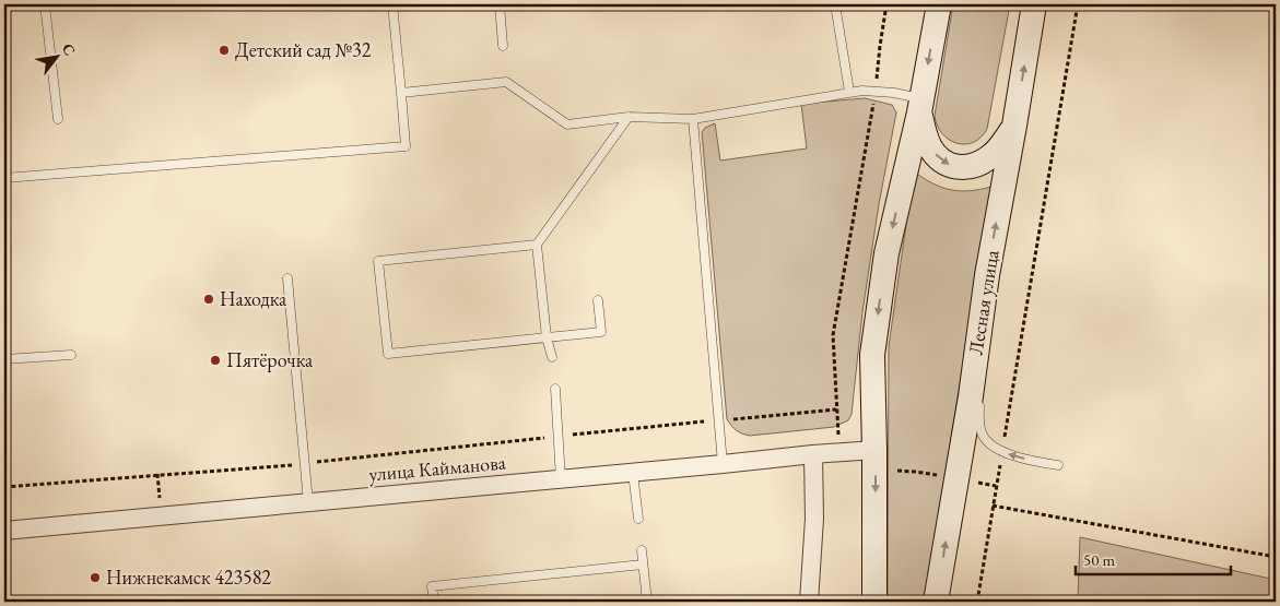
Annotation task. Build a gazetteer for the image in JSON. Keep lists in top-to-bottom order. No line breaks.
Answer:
{"streets":{"main road":["Лесная улица"],"street":["улица Кайманова"]},"places":["Детский сад №32","Находка","Пятёрочка","Нижнекамск 423582"],"scale_bar":"50 m","north":"top right"}
